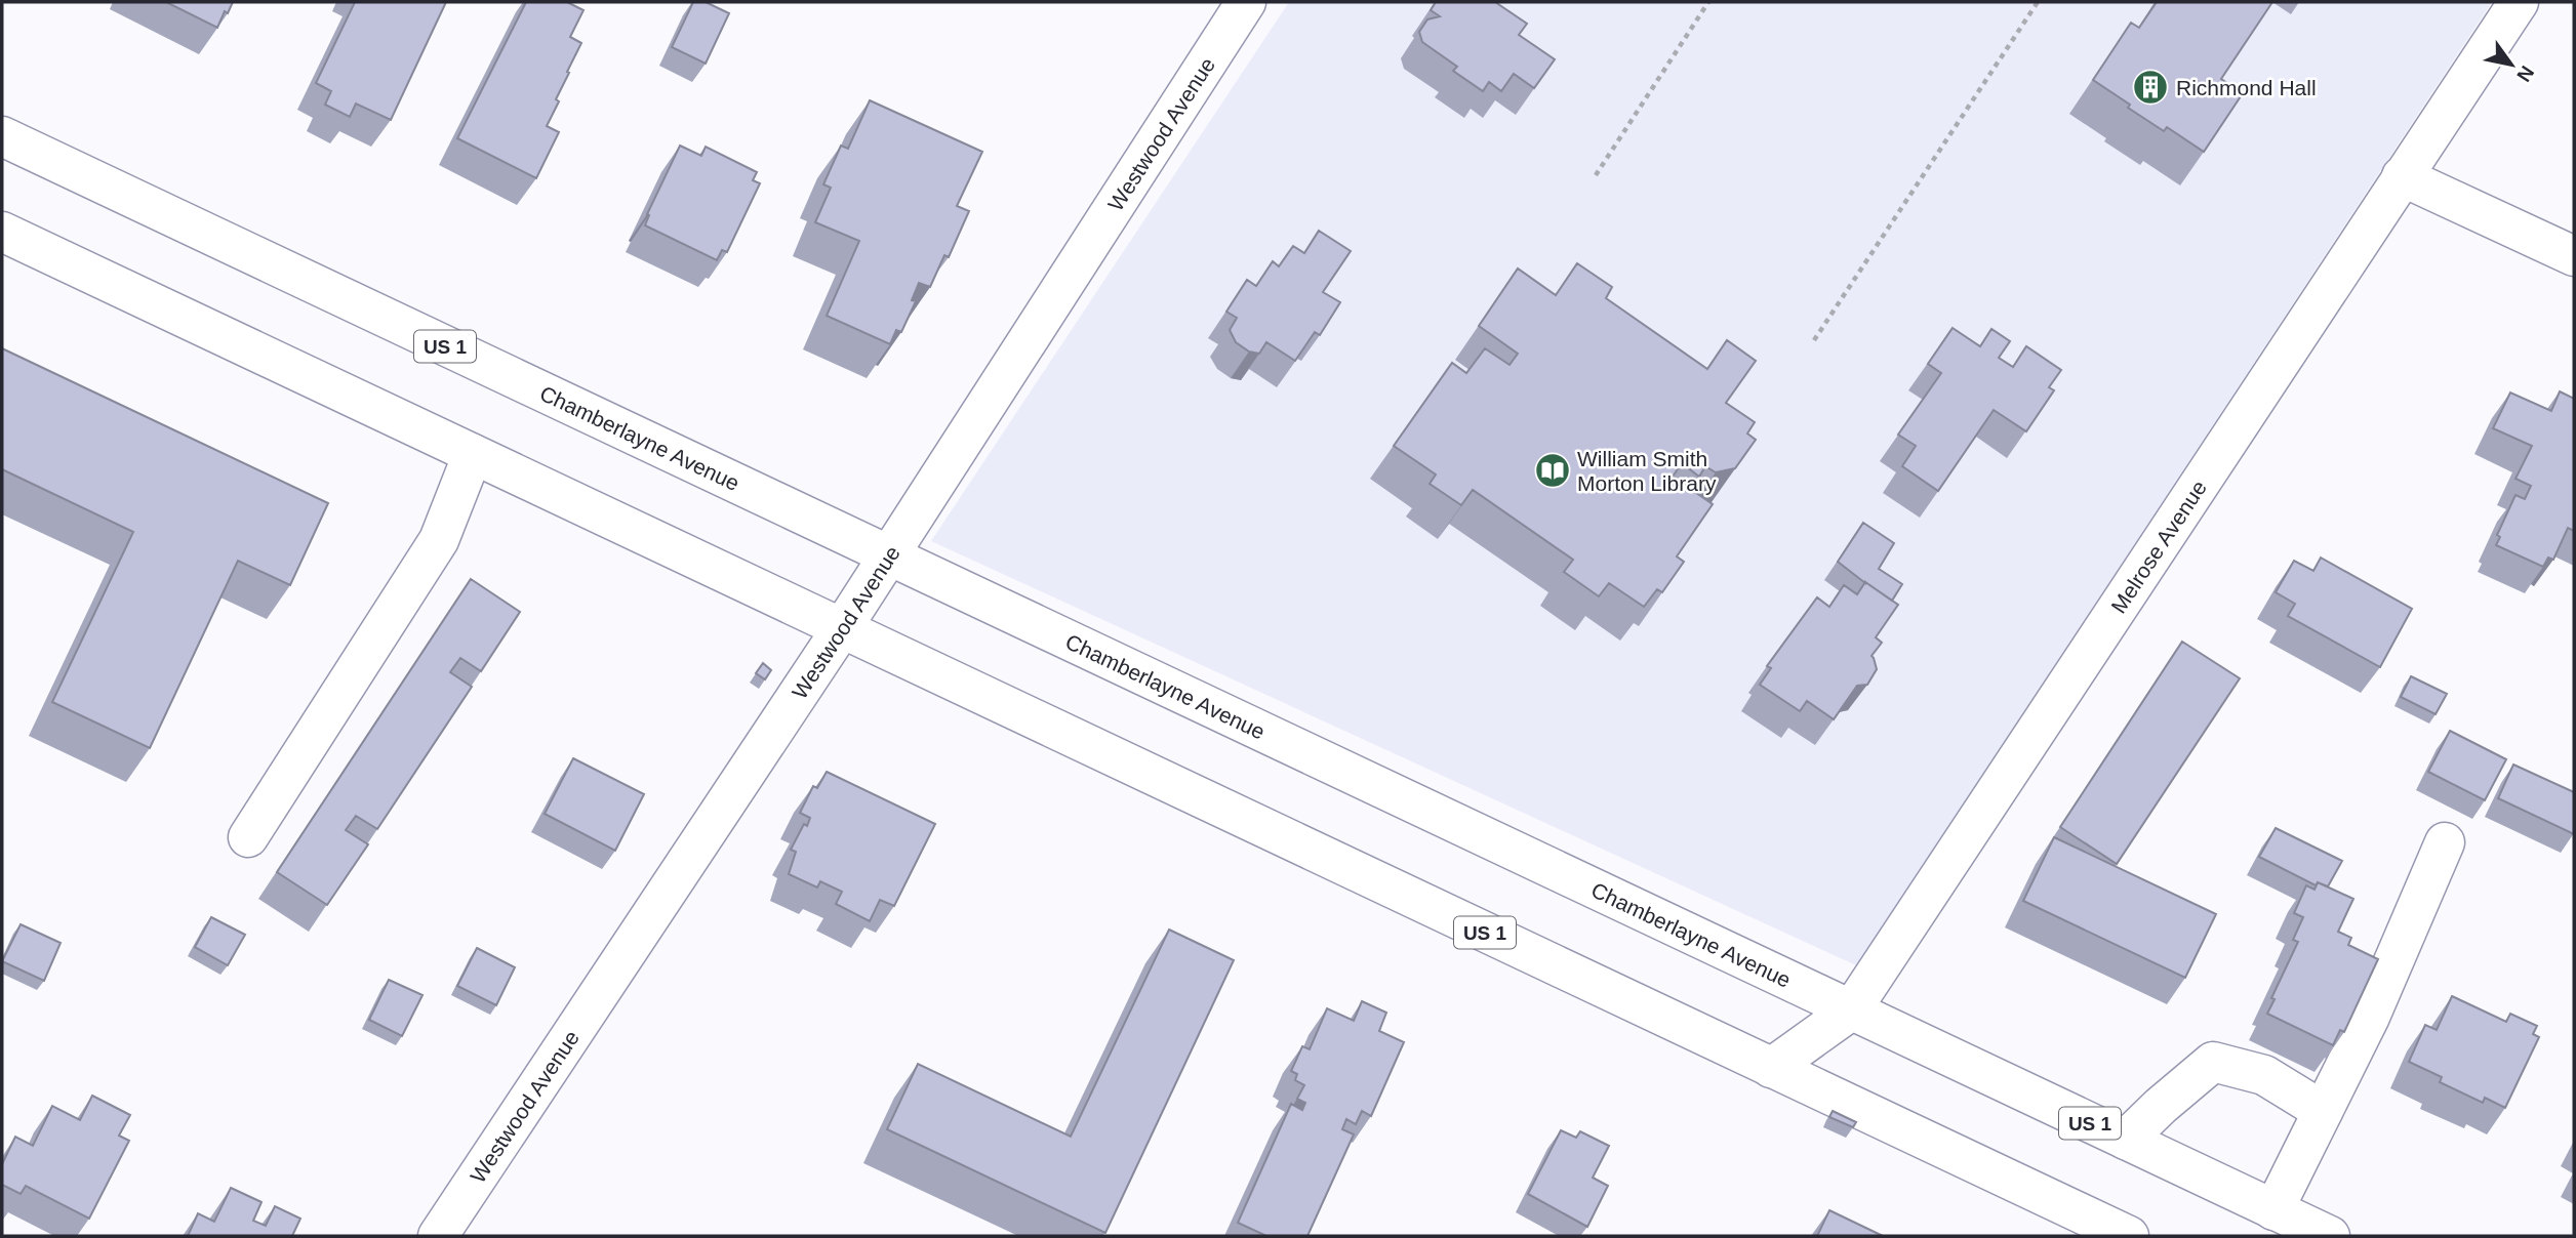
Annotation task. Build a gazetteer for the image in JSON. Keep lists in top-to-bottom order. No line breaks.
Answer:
{"streets":{"main road":["Westwood Avenue","US 1","Chamberlayne Avenue","Melrose Avenue"]},"crossings":[["Westwood Avenue","US 1"],["Westwood Avenue","Chamberlayne Avenue"],["US 1","Melrose Avenue"],["Chamberlayne Avenue","Melrose Avenue"]],"places":{"building":["Richmond Hall"],"library":["William Smith Morton Library"]},"north":"bottom right"}
